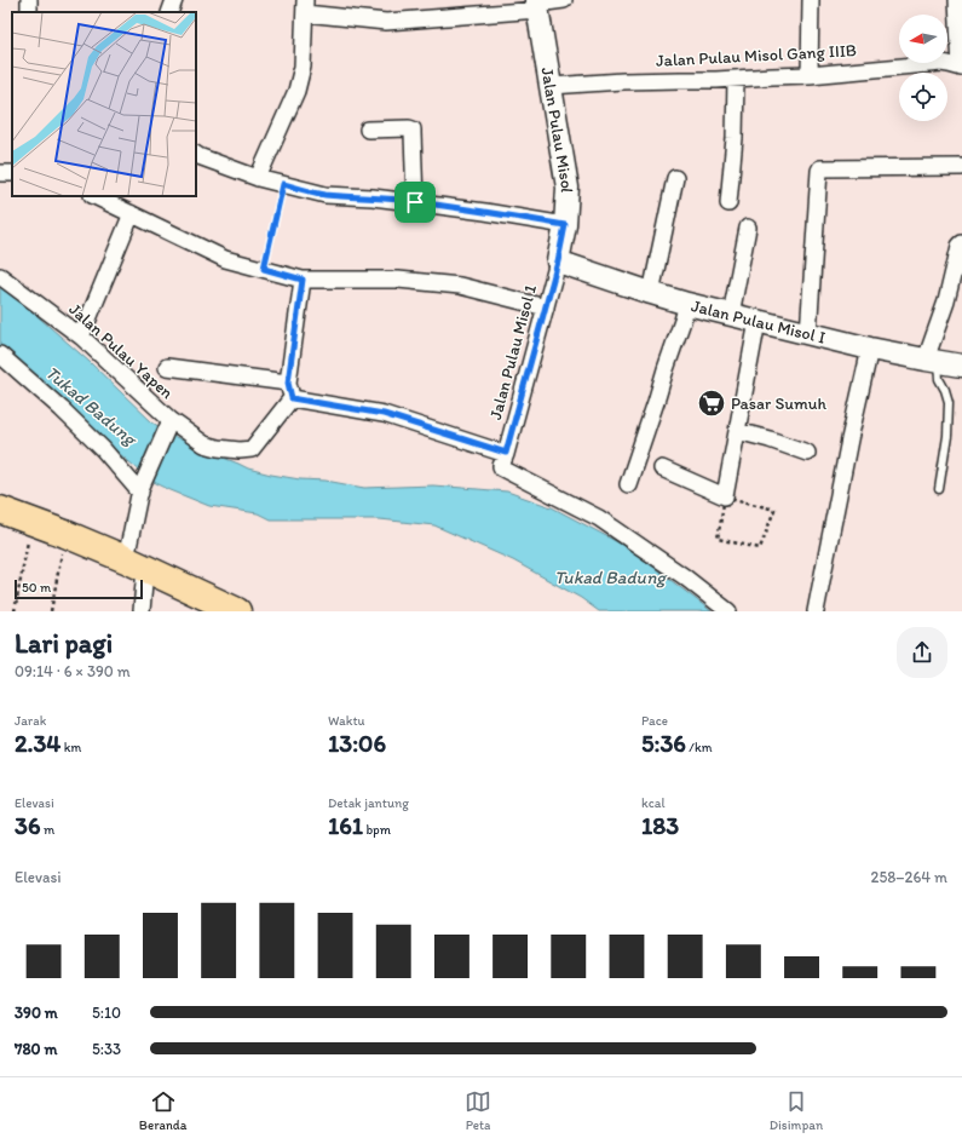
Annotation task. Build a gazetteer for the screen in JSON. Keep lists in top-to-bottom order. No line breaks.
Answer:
{"streets":{"street":["Jalan Pulau Misol Gang IIIB","Jalan Pulau Misol","Jalan Pulau Misol I","Jalan Pulau Yapen","Jalan Pulau Misol 1"]},"crossings":[["Jalan Pulau Misol Gang IIIB","Jalan Pulau Misol"],["Jalan Pulau Misol","Jalan Pulau Misol I"],["Jalan Pulau Misol","Jalan Pulau Misol 1"],["Jalan Pulau Misol I","Jalan Pulau Misol 1"]],"water":["Tukad Badung"],"places":{"supermarket":["Pasar Sumuh"]},"scale_bar":"50 m","north":"left","page":{"scale":"50 m","heading":["Lari pagi","09:14 · 6 × 390 m"],"stats":[["Jarak","2.34 km"],["Waktu","13:06"],["Pace","5:36 /km"],["Elevasi","36 m"],["Detak jantung","161 bpm"],["kcal","183"]],"chart":["Elevasi","258–264 m"],"list":[{"name":"390 m","note":"5:10"},{"name":"780 m","note":"5:33"}],"tabs":["Beranda","Peta","Disimpan"]}}
